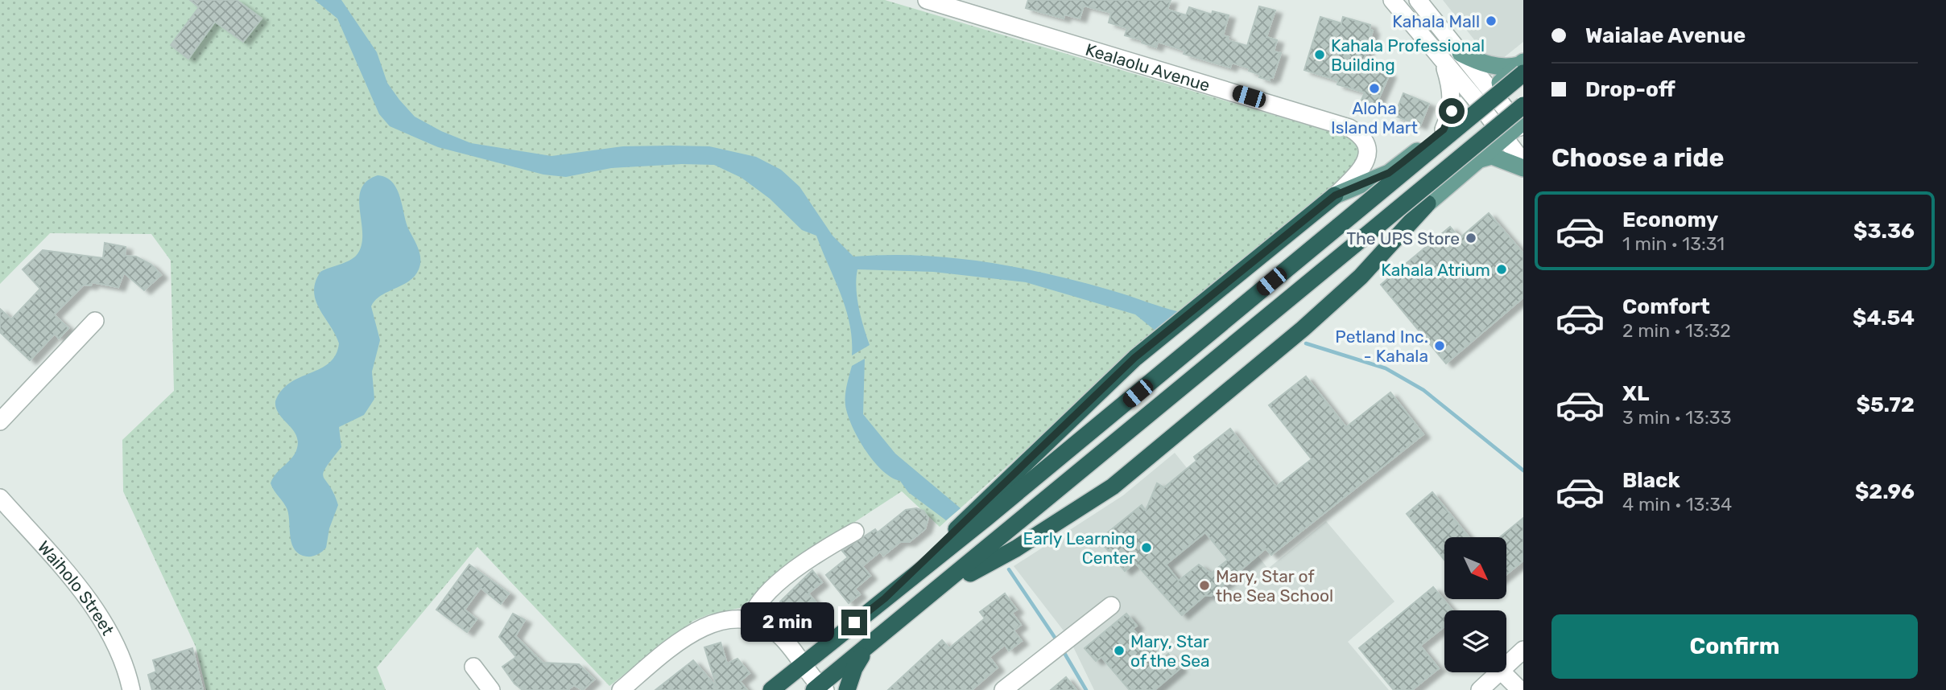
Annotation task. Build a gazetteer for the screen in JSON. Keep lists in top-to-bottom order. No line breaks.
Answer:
{"streets":{"street":["Kealaolu Avenue","Waiholo Street"]},"places":["Kahala Mall","Kahala Professional Building","Aloha Island Mart","The UPS Store","Kahala Atrium","Petland Inc. - Kahala","Early Learning Center","Mary, Star of the Sea School","Mary, Star of the Sea"],"north":"bottom right","page":{"banner":["Waialae Avenue","Drop-off"],"heading":"Choose a ride","list":[{"name":"Economy","note":"1 min · 13:31","value":"$3.36"},{"name":"Comfort","note":"2 min · 13:32","value":"$4.54"},{"name":"XL","note":"3 min · 13:33","value":"$5.72"},{"name":"Black","note":"4 min · 13:34","value":"$2.96"}],"bubble":"2 min","buttons":"Confirm"}}
